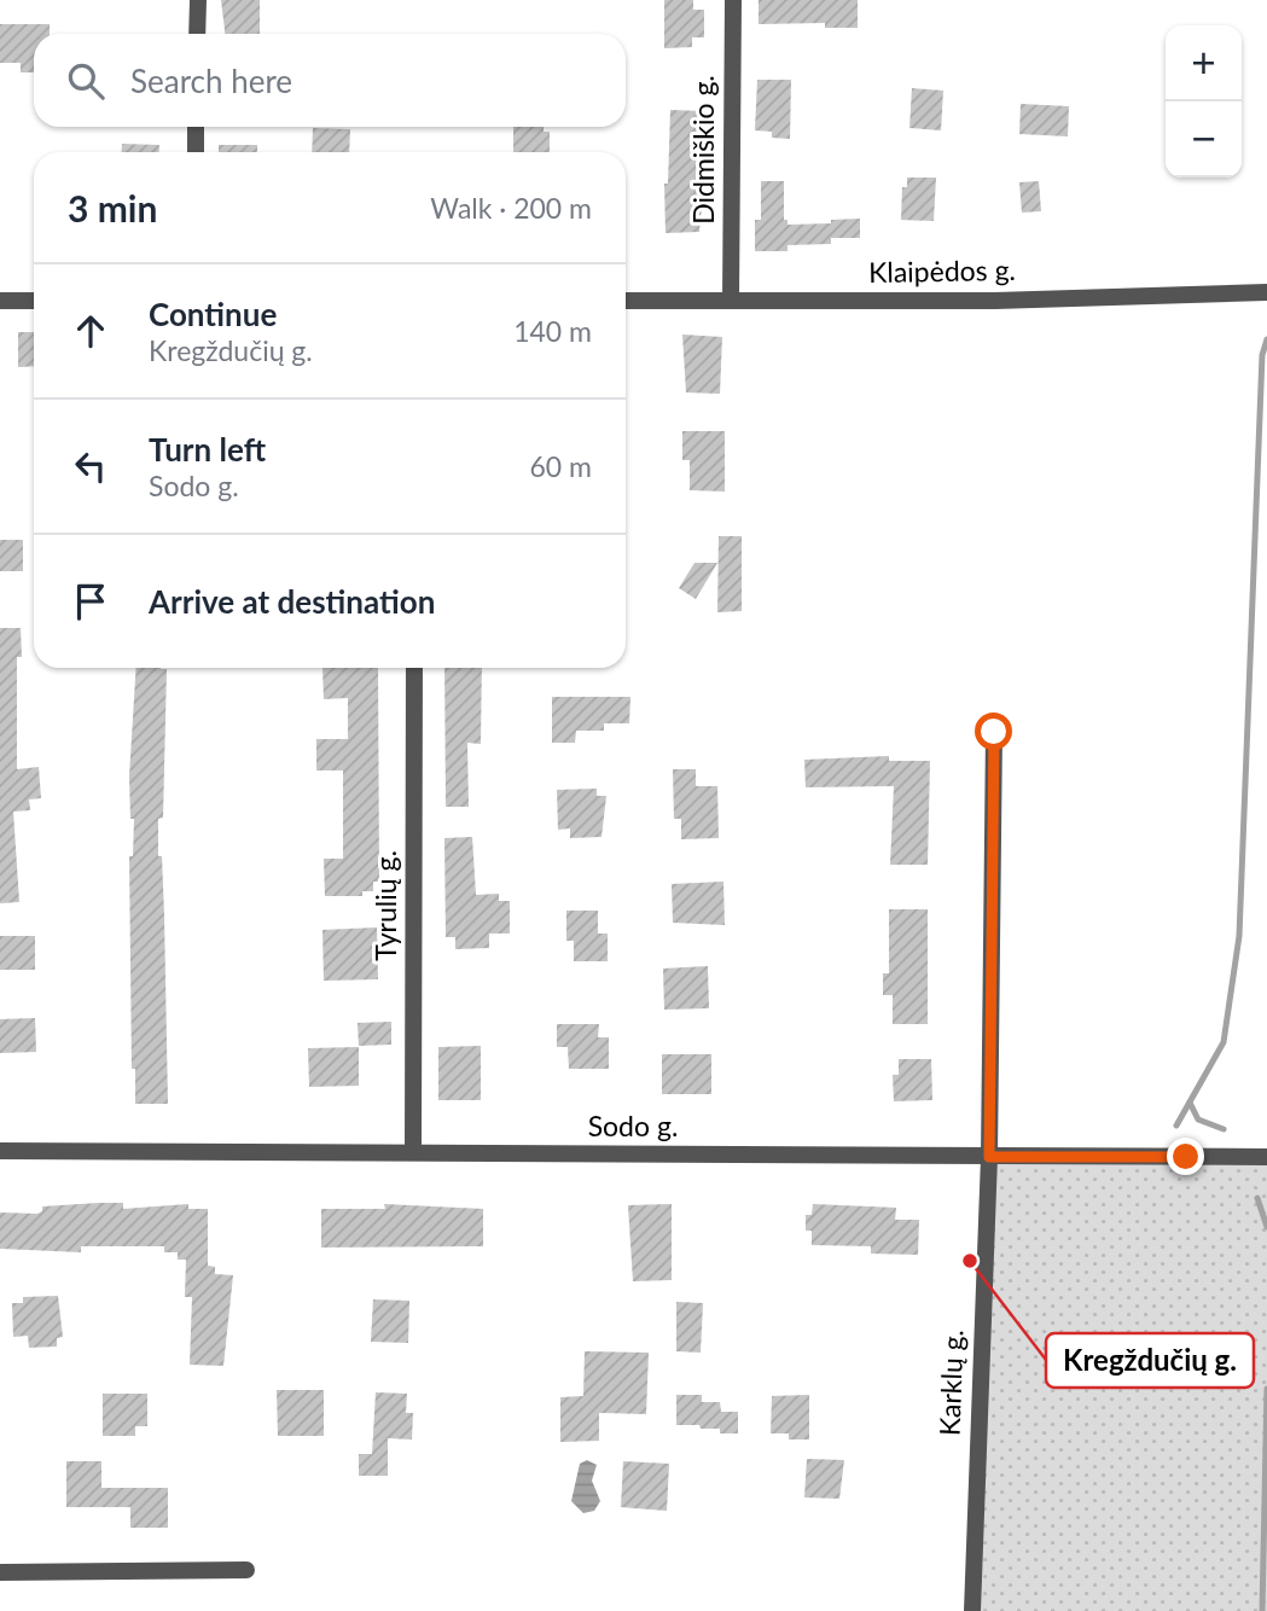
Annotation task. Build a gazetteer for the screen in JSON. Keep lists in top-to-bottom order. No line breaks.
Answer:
{"streets":{"street":["Didmiškio g.","Klaipėdos g.","Tyrulių g.","Sodo g.","Karklų g."]},"crossings":[["Didmiškio g.","Klaipėdos g."],["Tyrulių g.","Sodo g."],["Sodo g.","Karklų g."]],"places":["Kregždučių g."],"page":{"map_buttons":["+","−"],"search":"Search here","heading":["3 min","Walk · 200 m"],"list":[["Continue","Kregždučių g.","140 m"],["Turn left","Sodo g.","60 m"],"Arrive at destination"]}}
